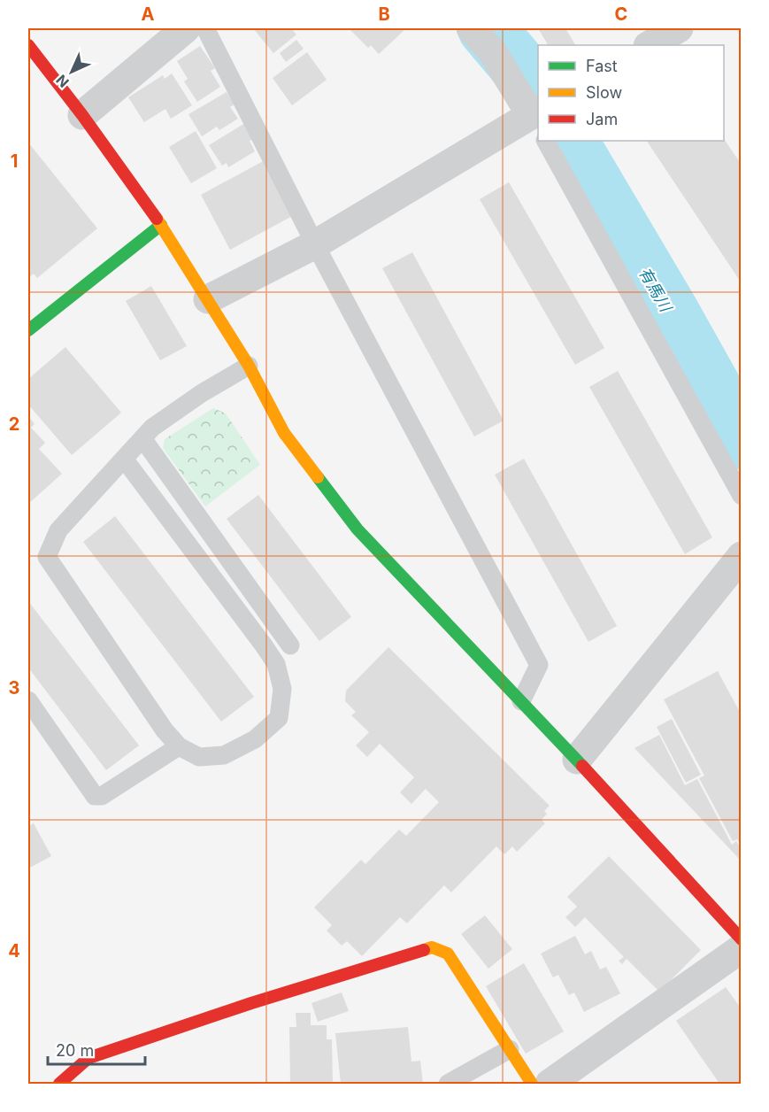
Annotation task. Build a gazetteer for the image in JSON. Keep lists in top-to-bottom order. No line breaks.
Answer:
{"water":["有馬川"],"legend":["Fast","Slow","Jam"],"scale_bar":"20 m","north":"bottom left","grid":{"columns":["A","B","C"],"rows":["1","2","3","4"]}}
